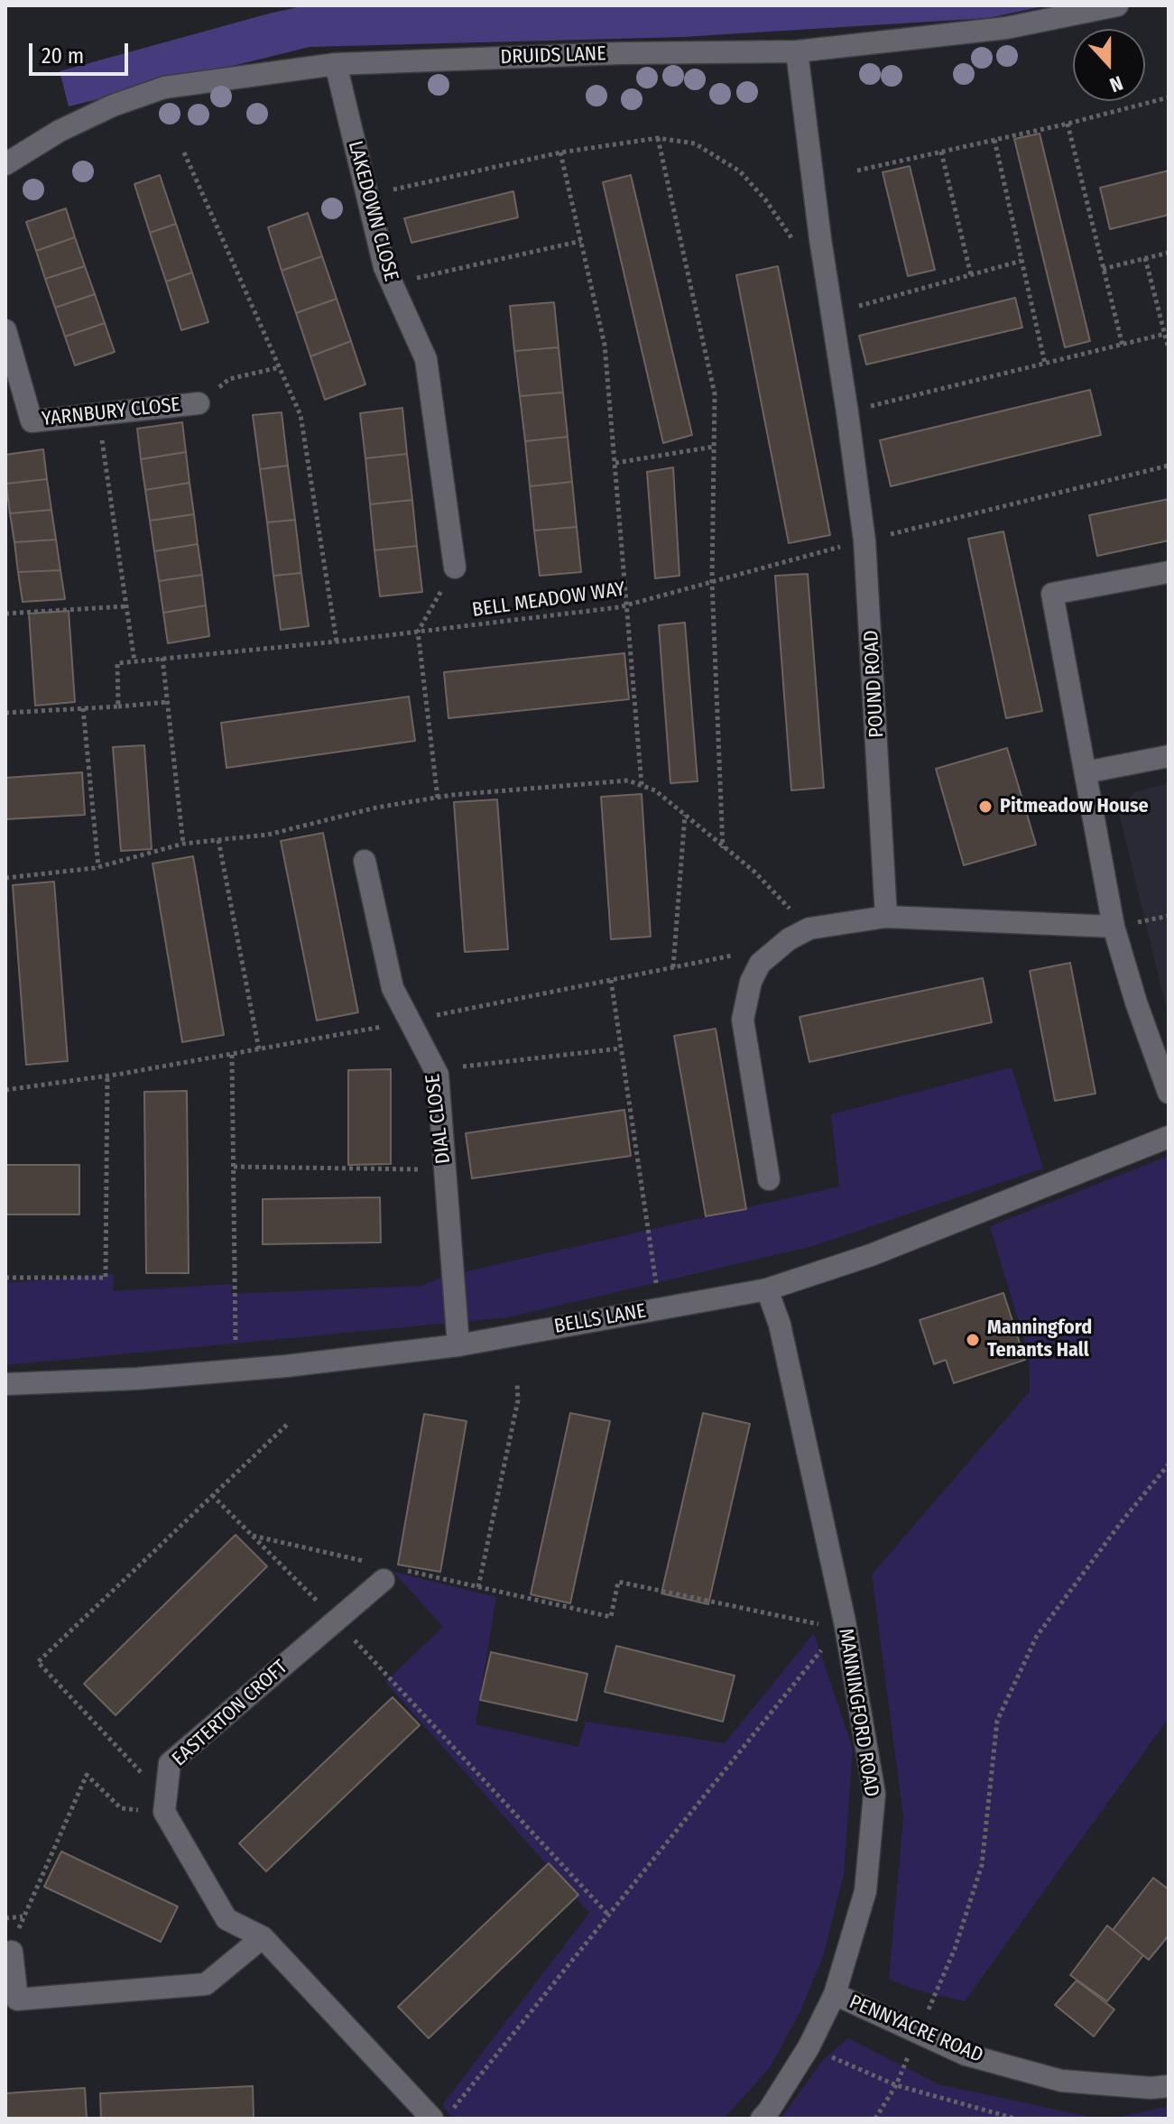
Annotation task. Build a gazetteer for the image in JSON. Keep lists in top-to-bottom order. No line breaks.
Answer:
{"streets":{"street":["DRUIDS LANE","LAKEDOWN CLOSE","YARNBURY CLOSE","POUND ROAD","DIAL CLOSE","BELLS LANE","MANNINGFORD ROAD","EASTERTON CROFT","PENNYACRE ROAD"],"path":["BELL MEADOW WAY"]},"crossings":[["DRUIDS LANE","LAKEDOWN CLOSE"],["DRUIDS LANE","POUND ROAD"],["BELL MEADOW WAY","POUND ROAD"],["DIAL CLOSE","BELLS LANE"],["BELLS LANE","MANNINGFORD ROAD"],["MANNINGFORD ROAD","PENNYACRE ROAD"]],"places":["Pitmeadow House","Manningford Tenants Hall"],"scale_bar":"20 m","north":"bottom"}
